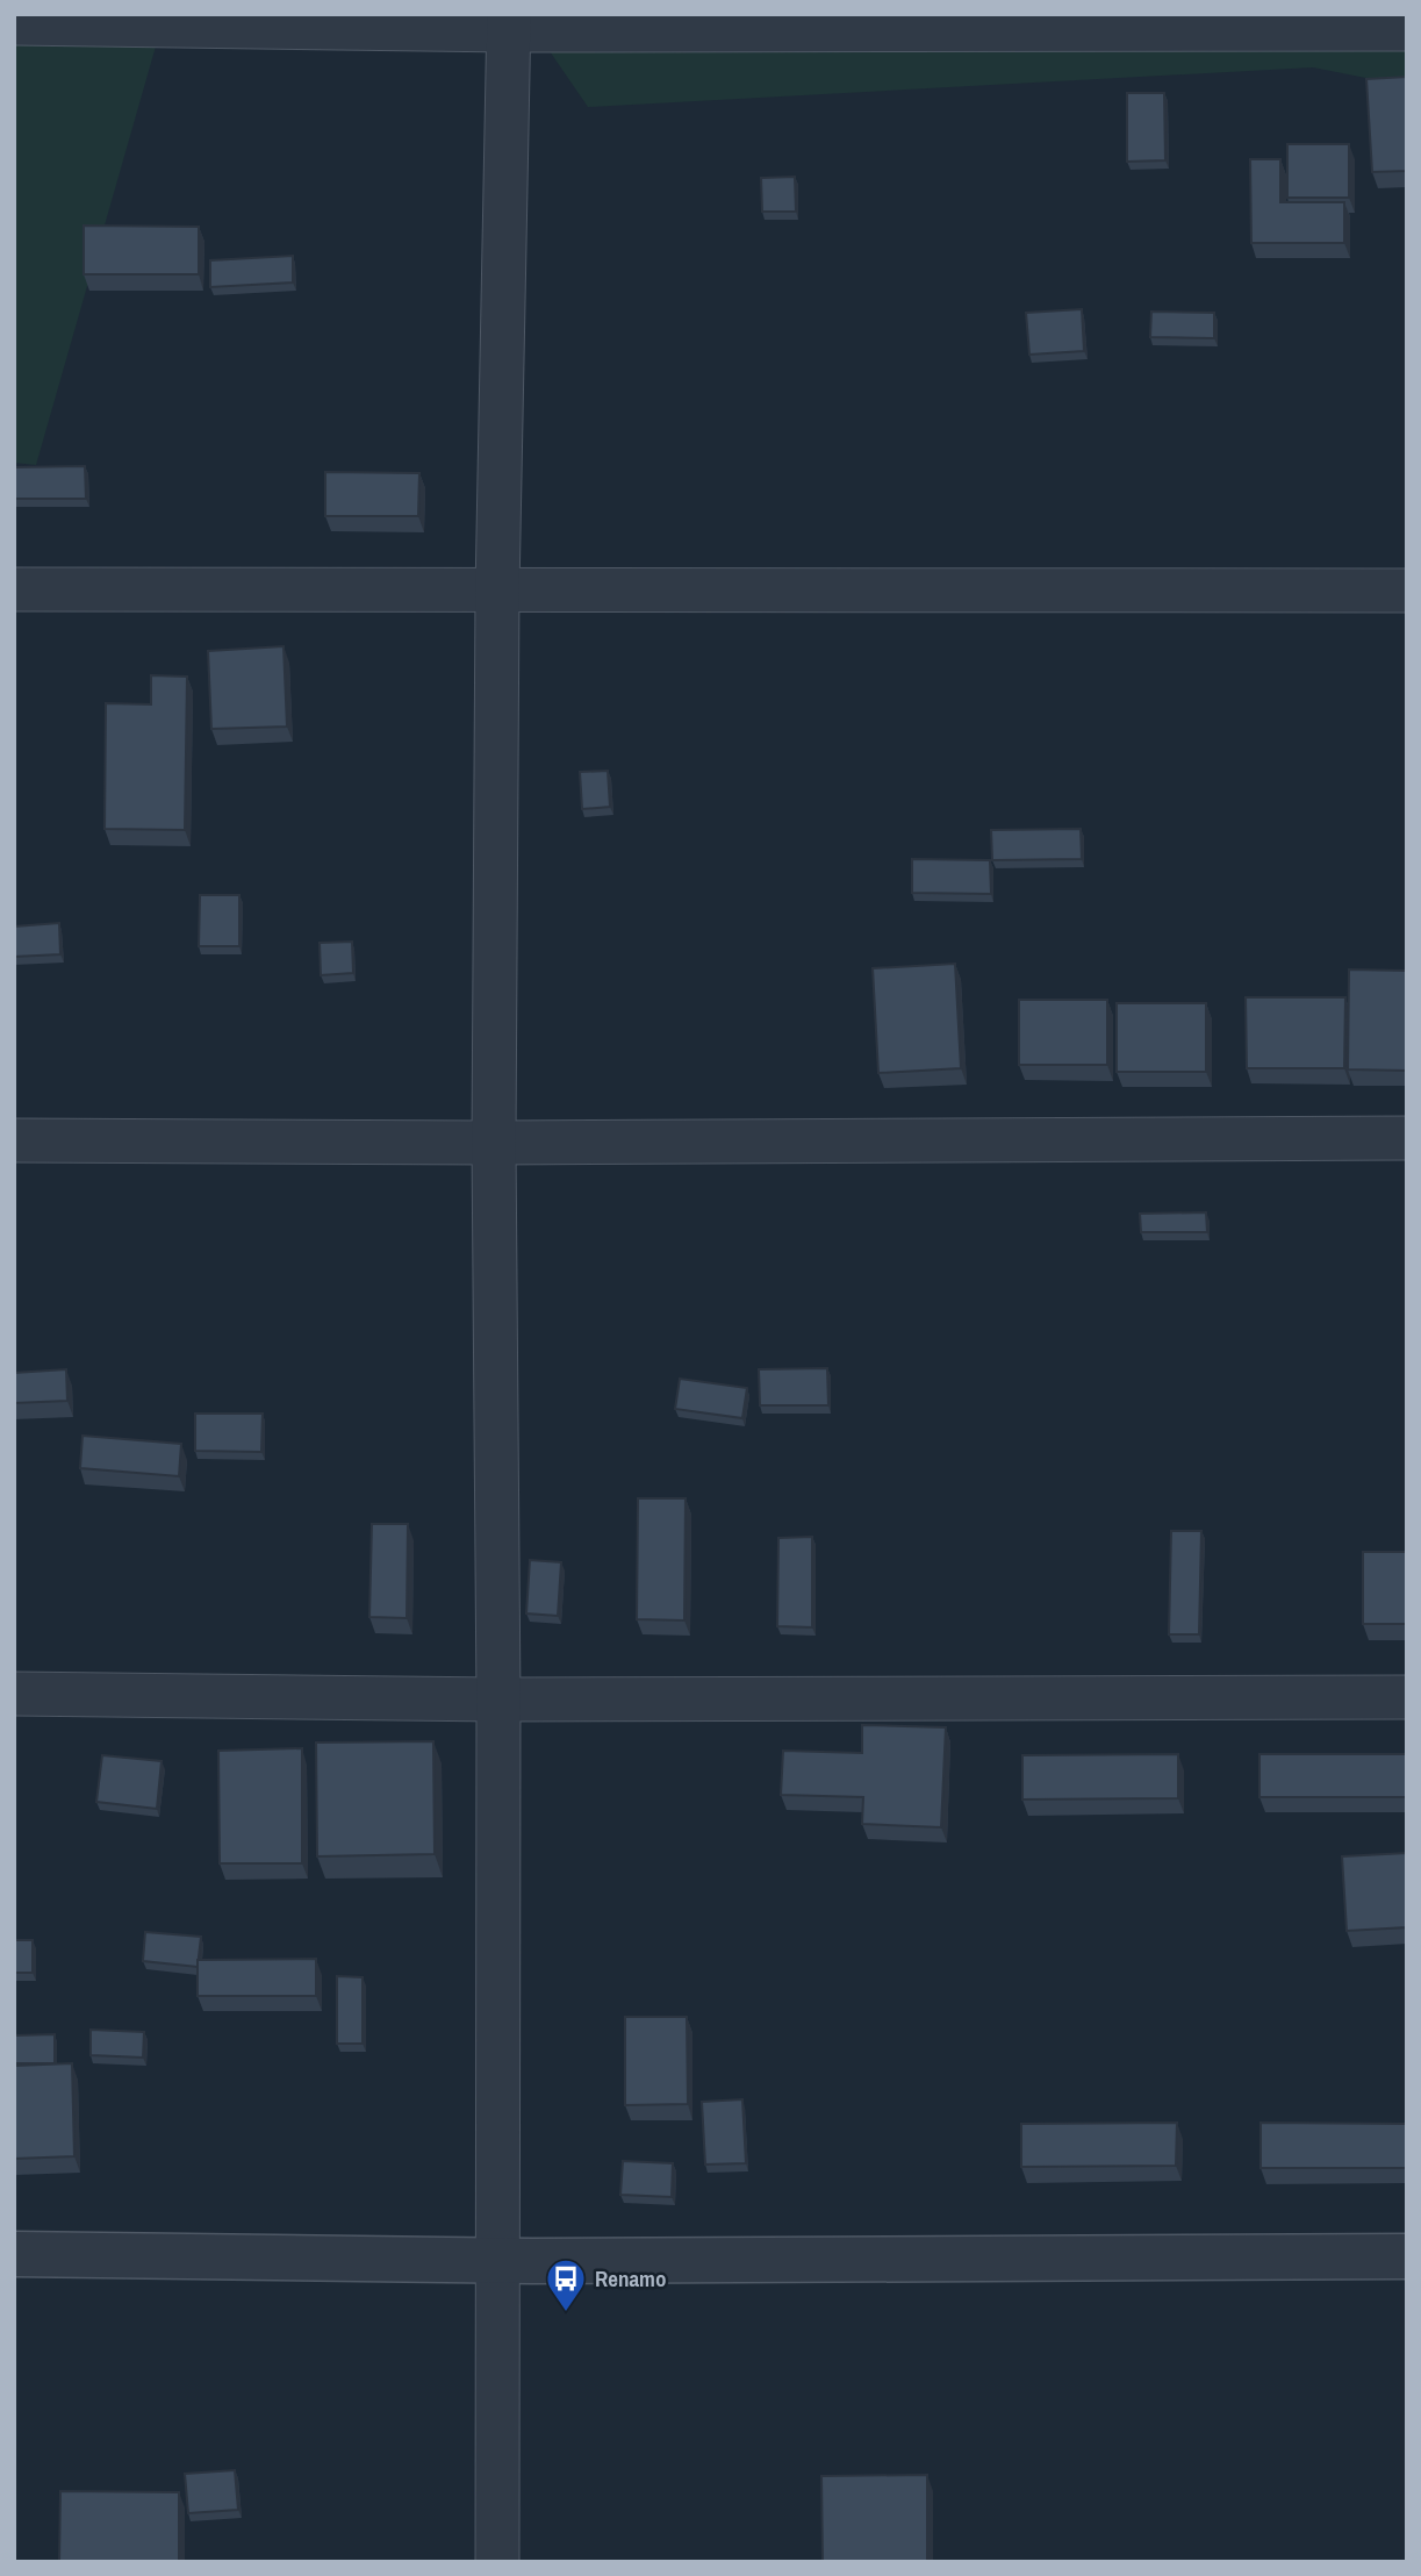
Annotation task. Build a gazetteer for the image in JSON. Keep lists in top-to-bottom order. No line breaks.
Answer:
{"places":{"bus stop":["Renamo"]}}
